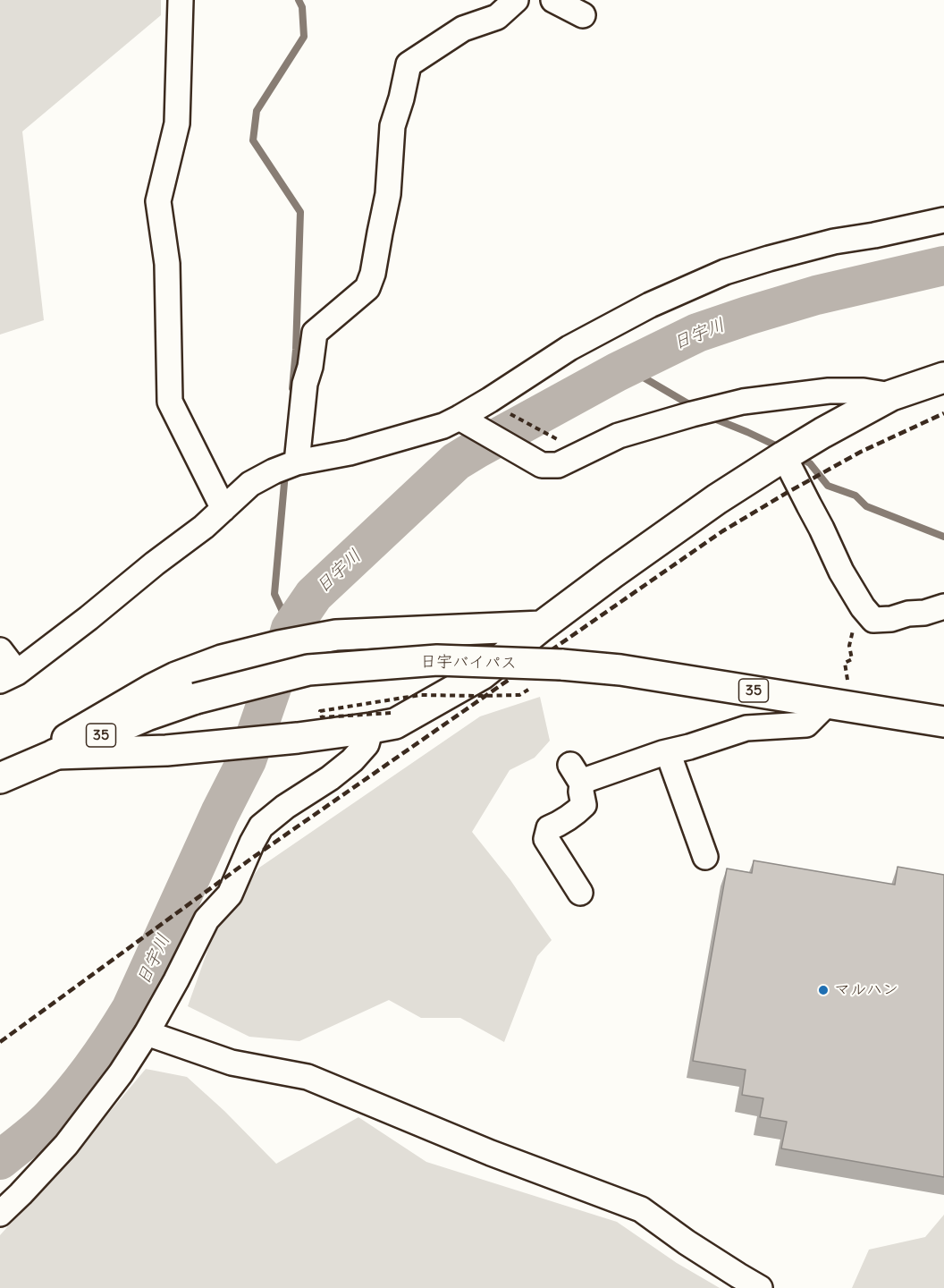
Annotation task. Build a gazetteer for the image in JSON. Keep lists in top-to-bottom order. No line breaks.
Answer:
{"streets":{"main road":["日宇バイパス","35"]},"water":["日宇川"],"places":["マルハン"]}
